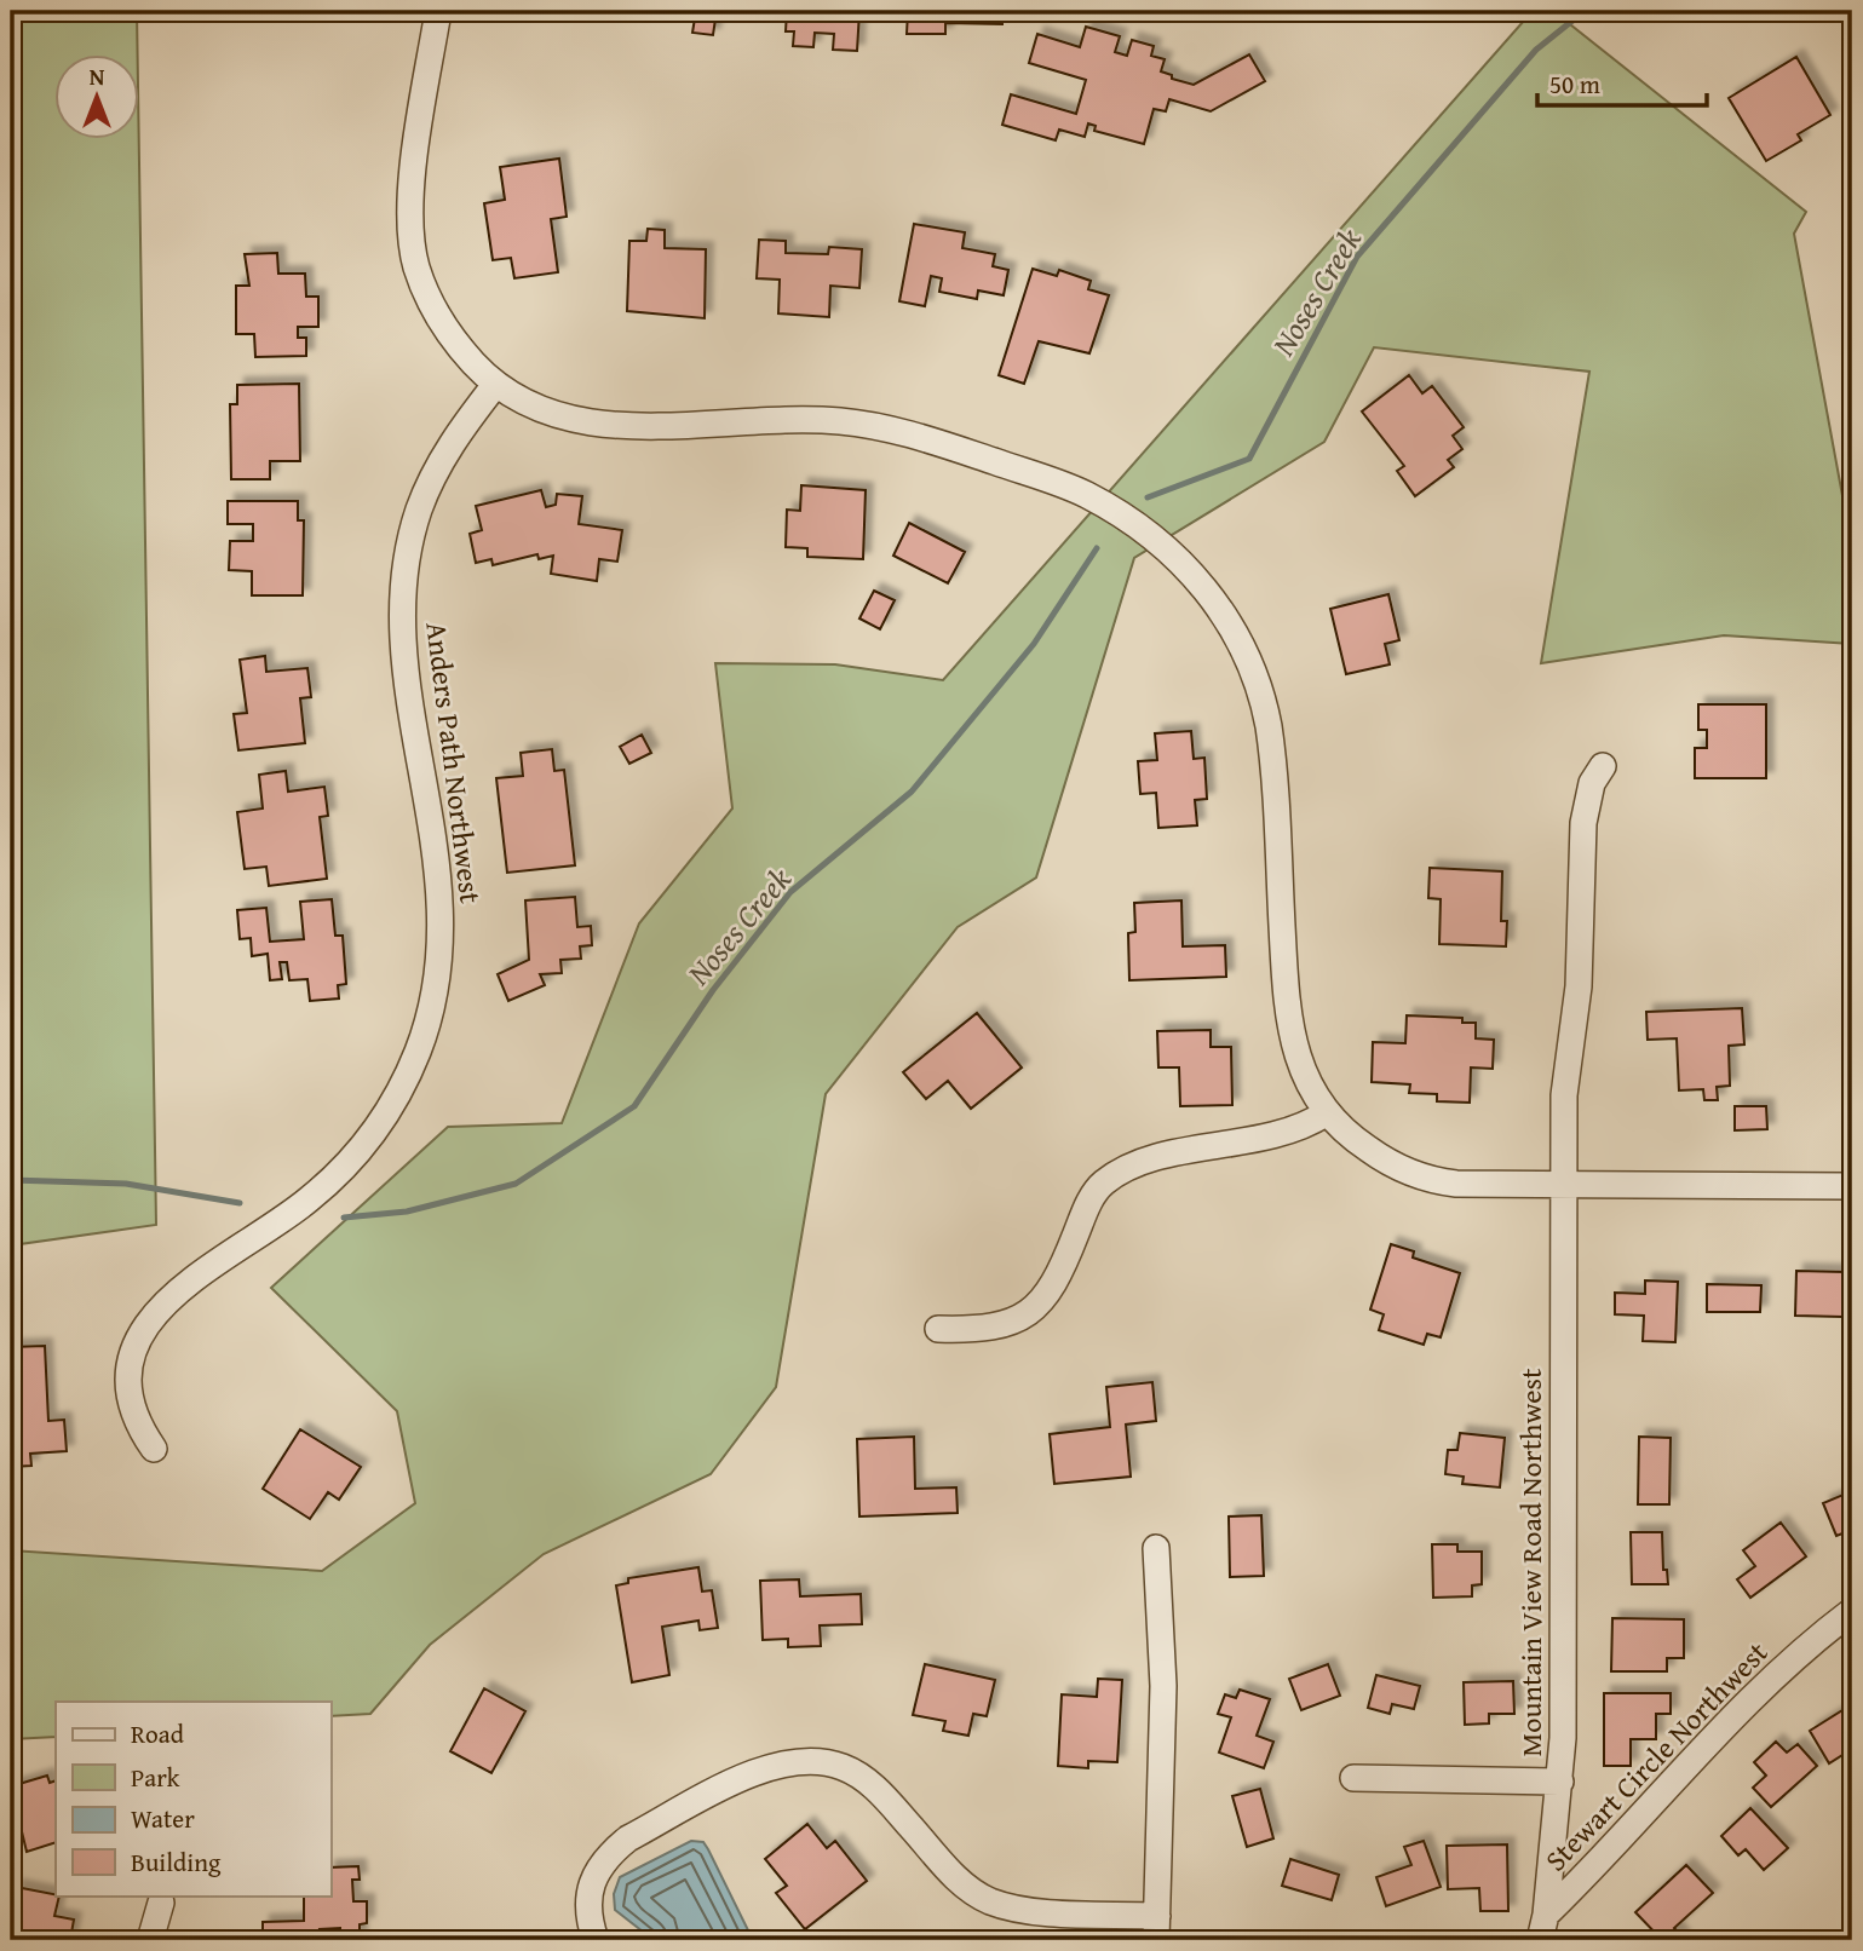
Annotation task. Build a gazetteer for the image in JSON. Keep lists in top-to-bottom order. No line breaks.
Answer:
{"streets":{"street":["Anders Path Northwest","Mountain View Road Northwest","Stewart Circle Northwest"]},"crossings":[["Mountain View Road Northwest","Stewart Circle Northwest"]],"water":["Noses Creek"],"legend":["Road","Park","Water","Building"],"scale_bar":"50 m","north":"top"}
